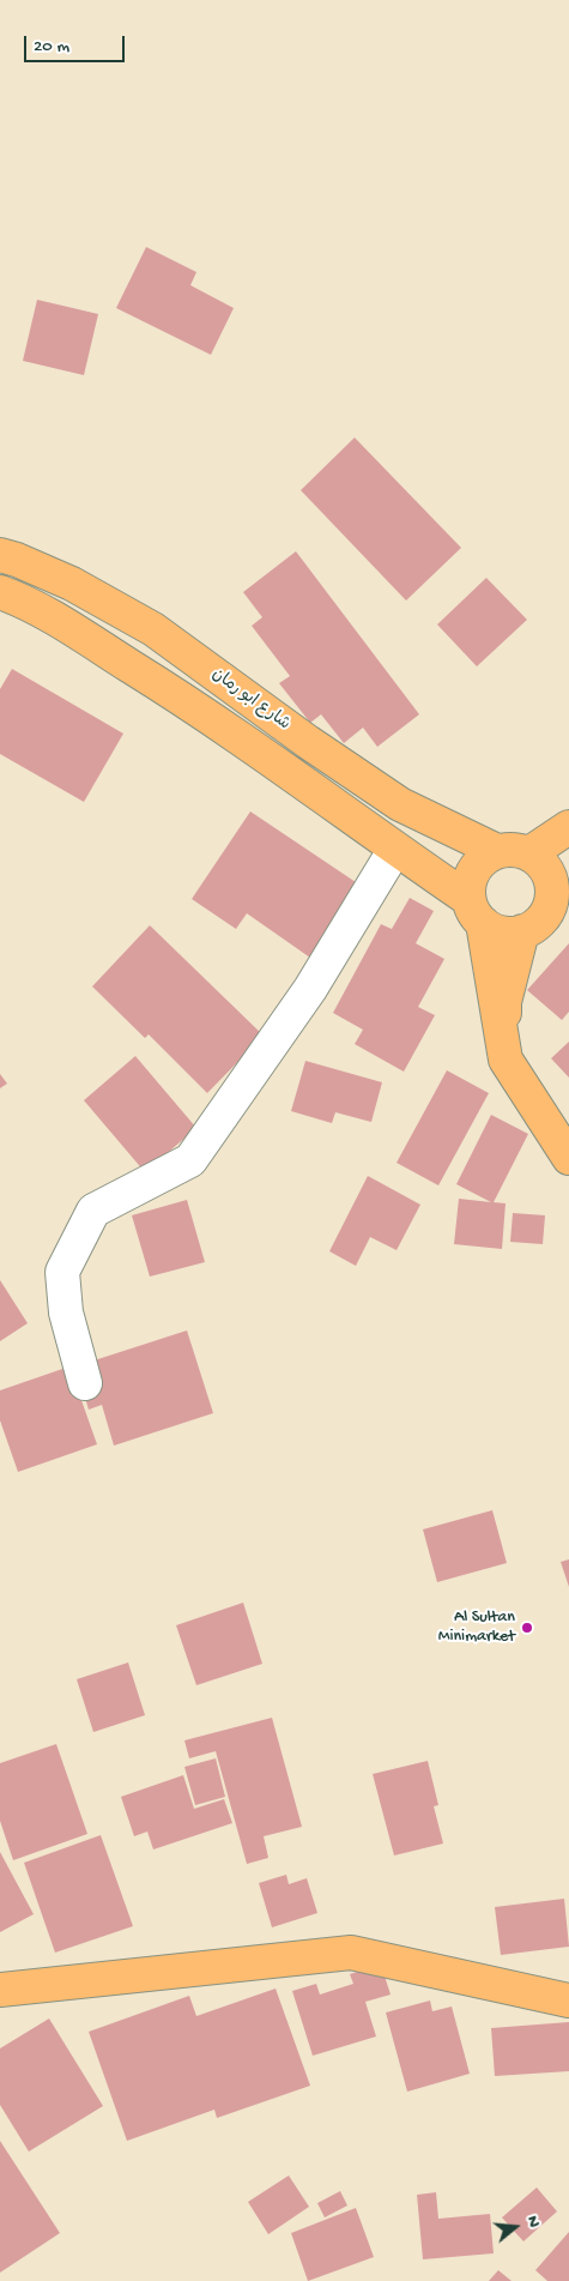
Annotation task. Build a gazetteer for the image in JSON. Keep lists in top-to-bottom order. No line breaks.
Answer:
{"streets":{"main road":["شارع ابو رمان"]},"places":["Al Sultan Minimarket"],"scale_bar":"20 m","north":"right"}
